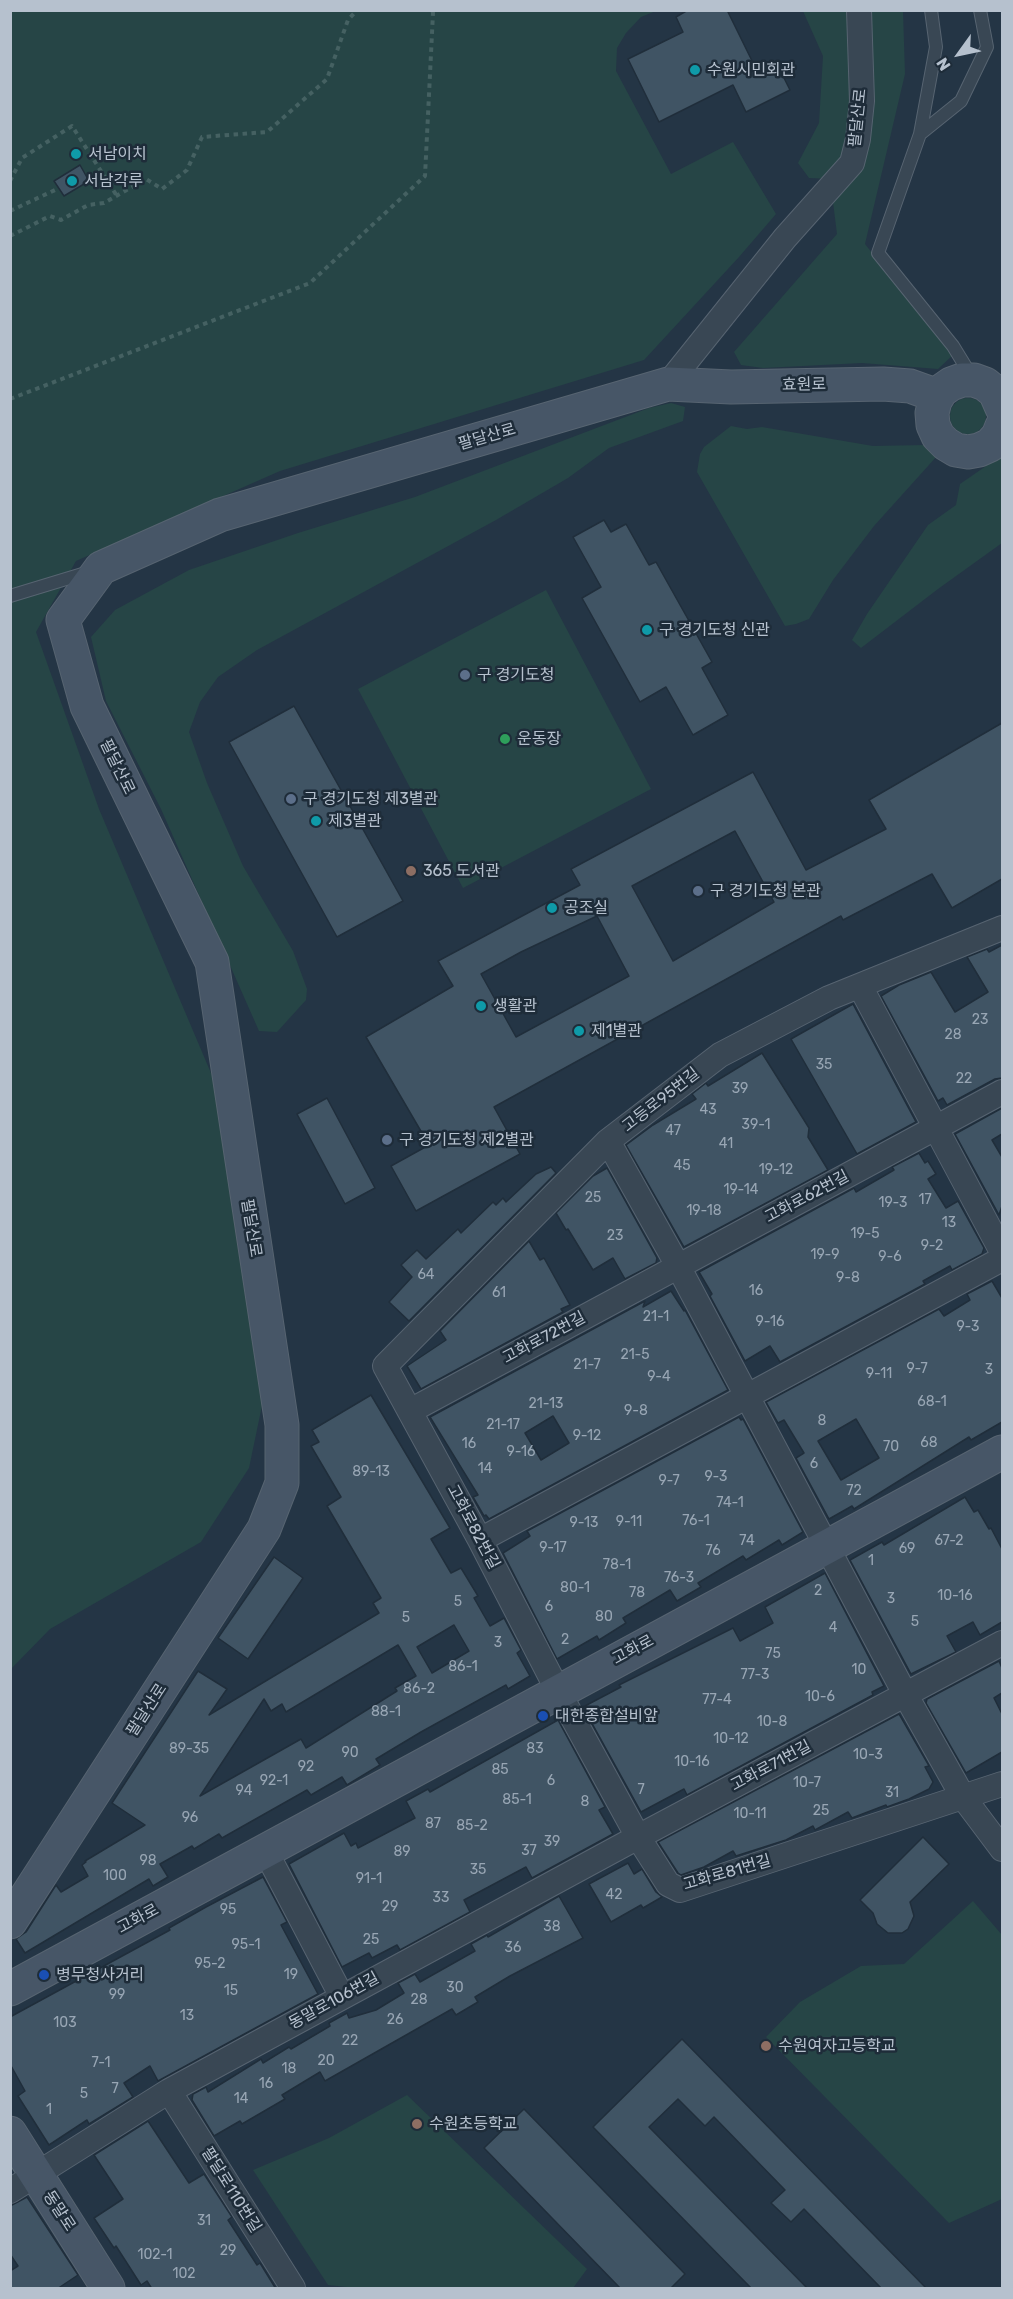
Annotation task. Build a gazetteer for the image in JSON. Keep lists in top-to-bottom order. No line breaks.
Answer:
{"streets":{"street":["팔달산로","효원로","고등로95번길","고화로62번길","고화로72번길","고화로82번길","고화로","고화로71번길","고화로81번길","동말로106번길","팔달로110번길","동말로"]},"crossings":[["팔달산로","효원로"],["고등로95번길","고화로82번길"],["고화로62번길","고화로72번길"],["고화로72번길","고화로82번길"],["고화로82번길","고화로"],["고화로82번길","고화로81번길"],["고화로","고화로81번길"],["고화로71번길","고화로81번길"],["고화로71번길","동말로106번길"],["고화로81번길","동말로106번길"],["동말로106번길","팔달로110번길"],["동말로106번길","동말로"]],"places":["수원시민회관","서남이치","서남각루","구 경기도청 신관","구 경기도청","운동장","구 경기도청 제3별관","제3별관","365 도서관","구 경기도청 본관","공조실","생활관","제1별관","구 경기도청 제2별관","대한종합설비앞","병무청사거리","수원여자고등학교","수원초등학교"],"house_numbers":["23","28","35","22","39","43","39-1","47","41","45","19-12","19-14","25","17","19-3","19-18","13","19-5","23","9-2","19-9","9-6","64","9-8","16","61","21-1","9-16","9-3","21-5","21-7","9-7","3","9-11","9-4","68-1","21-13","9-8","8","21-17","9-12","68","16","70","9-16","6","14","89-13","9-3","9-7","72","74-1","76-1","9-11","9-13","74","67-2","9-17","69","76","1","78-1","76-3","80-1","2","78","10-16","3","5","6","80","5","5","4","2","3","75","86-1","10","77-3","86-2","10-6","77-4","88-1","10-8","10-12","89-35","83","90","10-3","10-16","92","85","92-1","6","10-7","7","94","31","85-1","8","25","10-11","96","87","85-2","39","37","89","98","35","100","91-1","42","33","29","95","38","25","95-1","36","95-2","19","30","15","99","28","13","26","103","22","20","7-1","18","16","7","5","14","1","31","29","102-1","102"],"north":"bottom left"}
